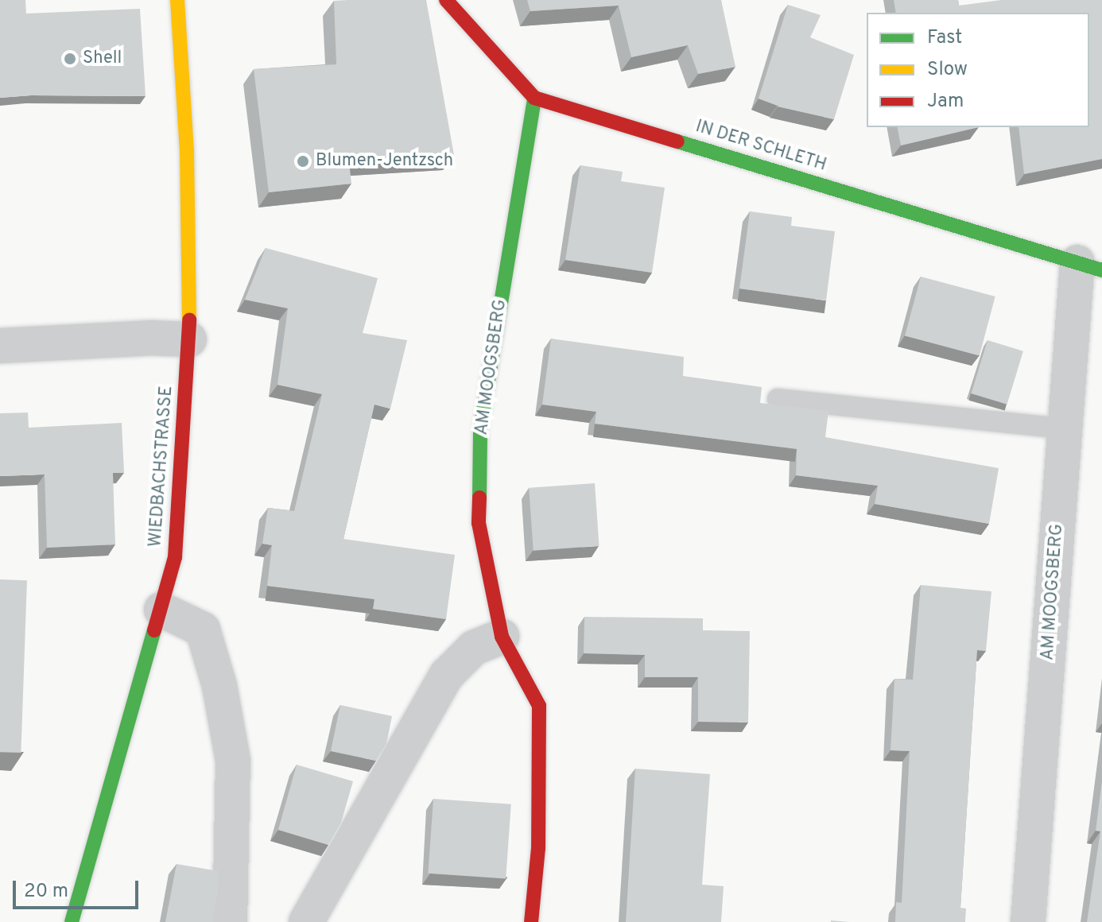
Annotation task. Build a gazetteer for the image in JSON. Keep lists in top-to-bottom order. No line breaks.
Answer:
{"streets":{"street":["IN DER SCHLETH","AM MOOGSBERG","WIEDBACHSTRASSE"]},"crossings":[["IN DER SCHLETH","AM MOOGSBERG"]],"places":["Shell","Blumen-Jentzsch"],"legend":["Fast","Slow","Jam"],"scale_bar":"20 m"}
